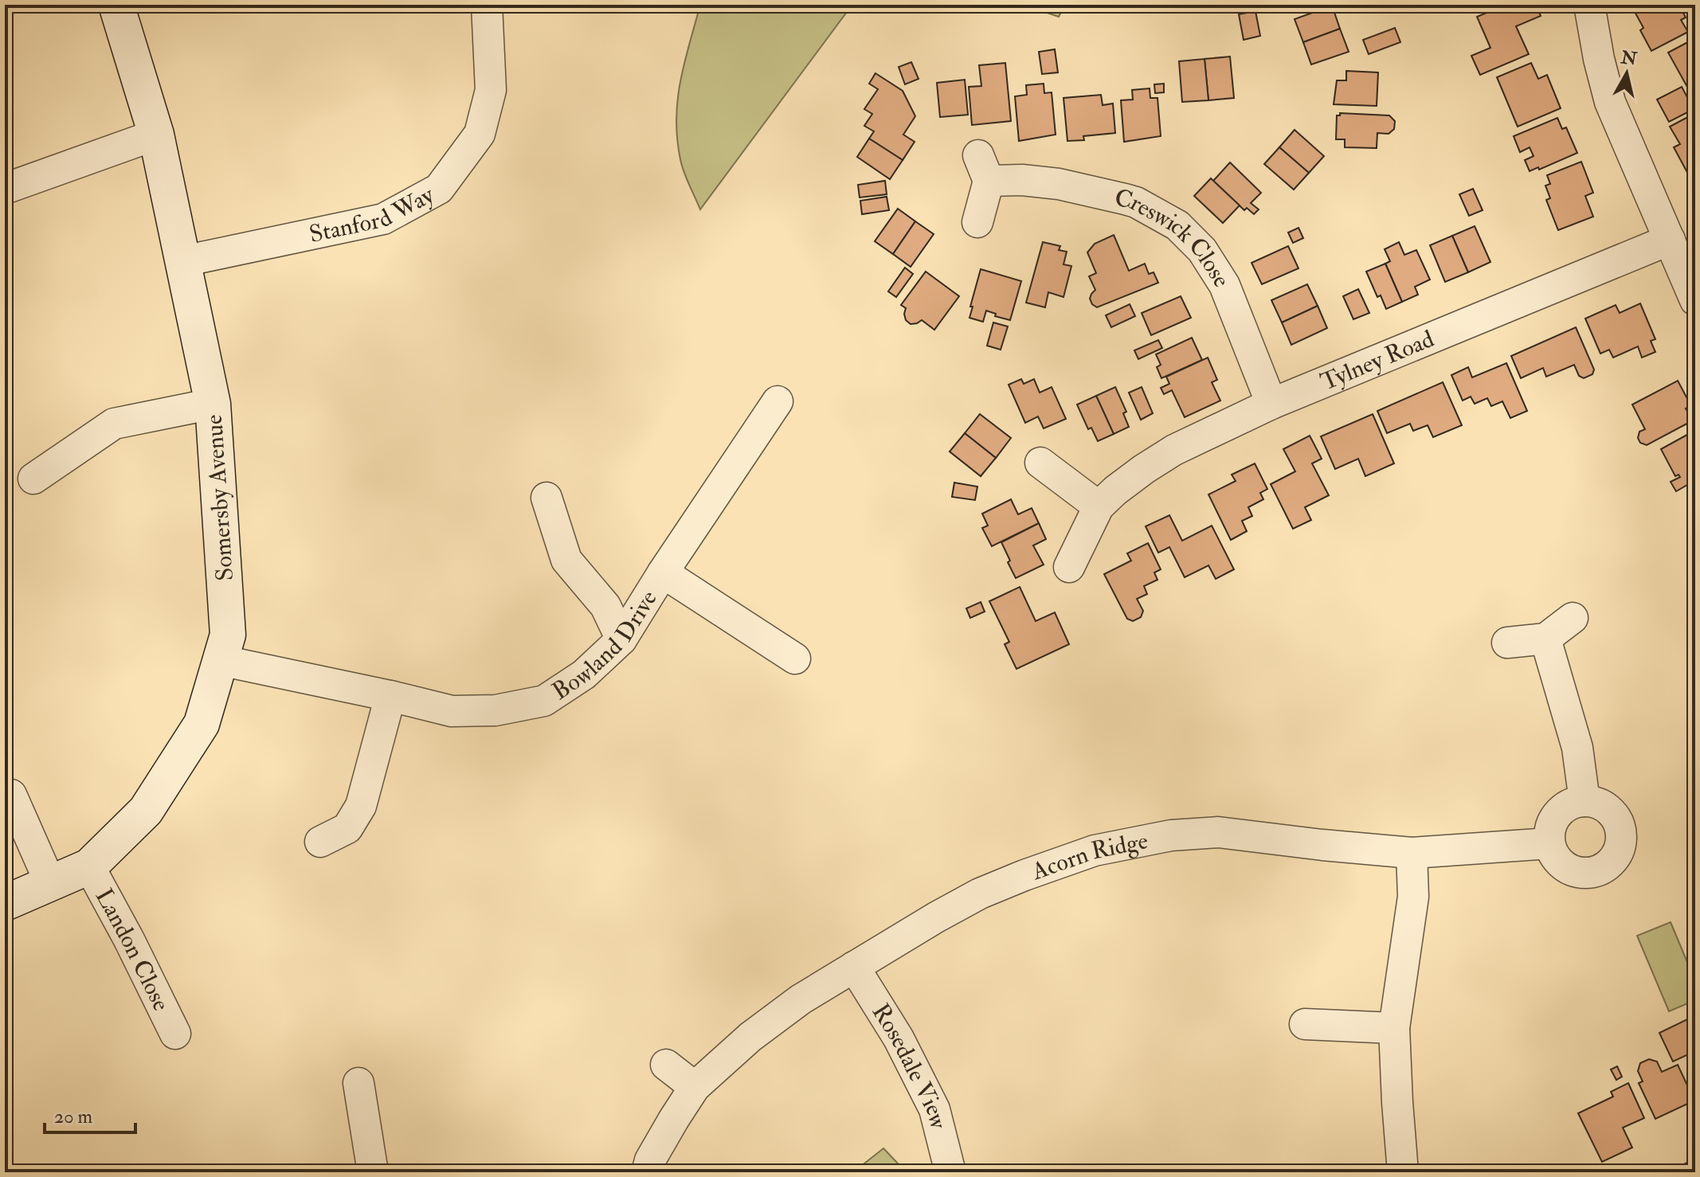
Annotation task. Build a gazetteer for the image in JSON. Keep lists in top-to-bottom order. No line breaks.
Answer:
{"streets":{"street":["Stanford Way","Creswick Close","Tylney Road","Somersby Avenue","Bowland Drive","Acorn Ridge","Landon Close","Rosedale View"]},"crossings":[["Stanford Way","Somersby Avenue"],["Creswick Close","Tylney Road"],["Somersby Avenue","Bowland Drive"],["Somersby Avenue","Landon Close"],["Acorn Ridge","Rosedale View"]],"scale_bar":"20 m","north":"top"}
